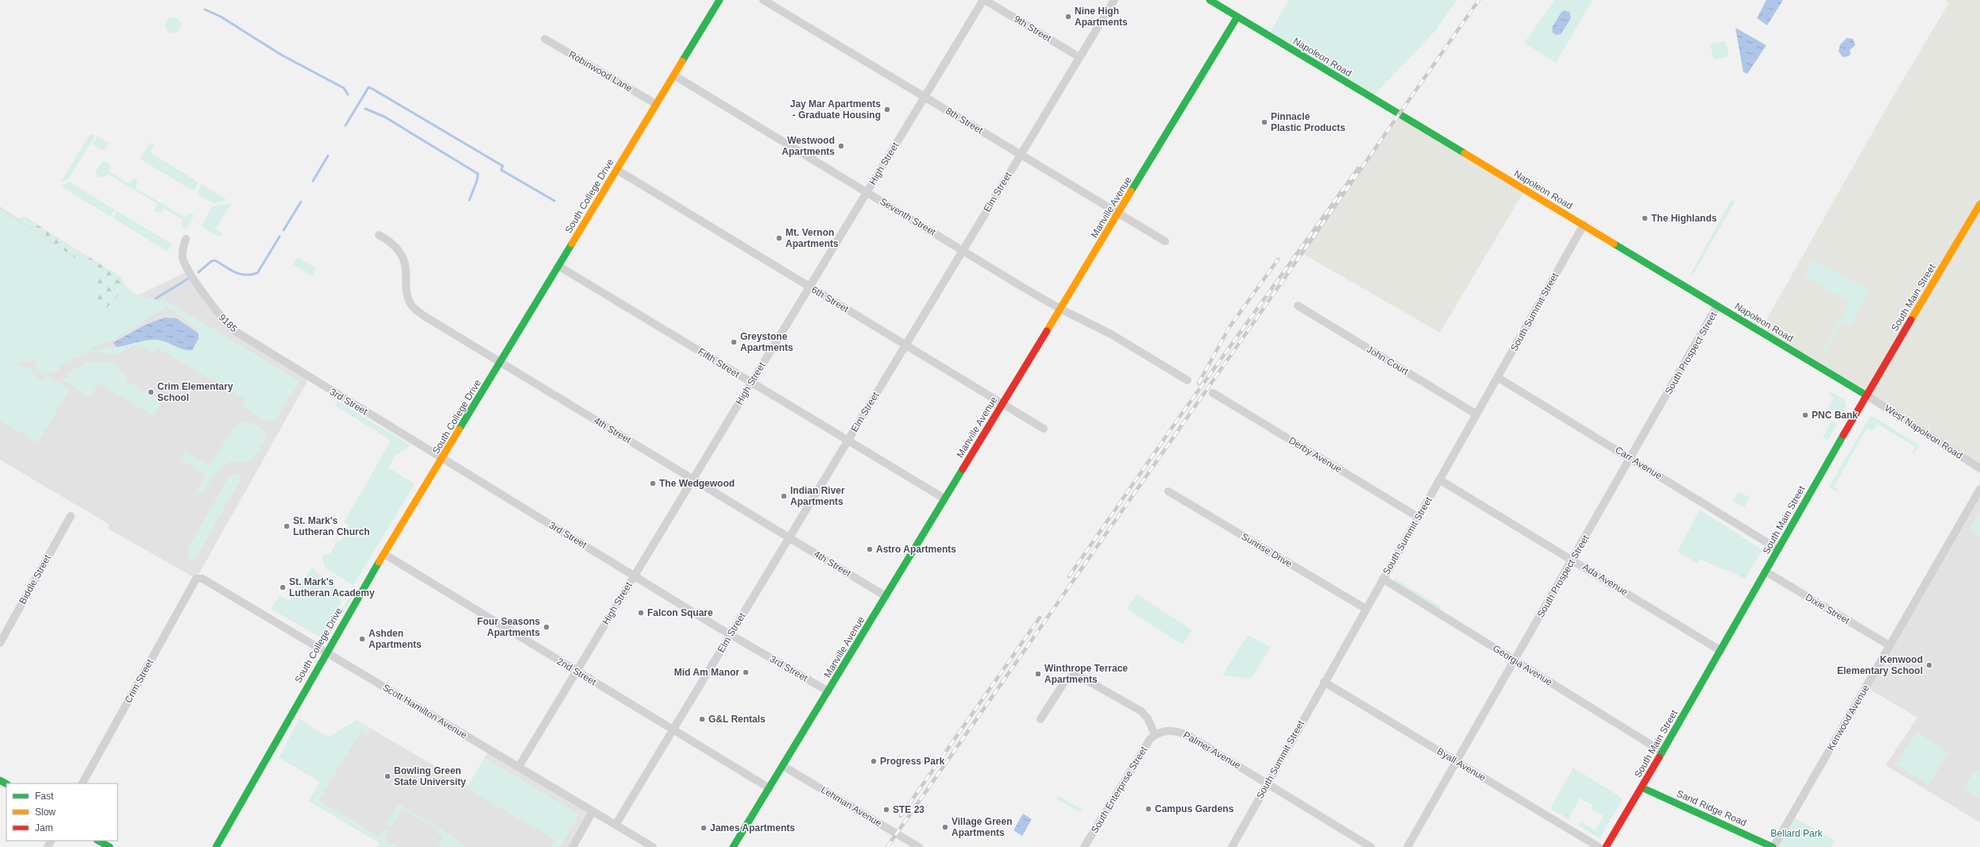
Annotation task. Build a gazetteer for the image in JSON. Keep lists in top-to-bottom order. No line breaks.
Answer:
{"streets":{"street":["9th Street","Napoleon Road","Robinwood Lane","8th Street","High Street","Elm Street","South College Drive","Manville Avenue","Seventh Street","South Main Street","6th Street","South Summit Street","9185","South Prospect Street","John Court","Fifth Street","3rd Street","4th Street","West Napoleon Road","Derby Avenue","Carr Avenue","Sunrise Drive","Biddle Street","Ada Avenue","Dixie Street","Georgia Avenue","2nd Street","Crim Street","Scott Hamilton Avenue","Kenwood Avenue","Palmer Avenue","Byall Avenue","South Enterprise Street","Lehman Avenue","Sand Ridge Road"]},"crossings":[["9th Street","High Street"],["9th Street","Elm Street"],["Napoleon Road","Manville Avenue"],["Napoleon Road","South Main Street"],["Napoleon Road","South Summit Street"],["Napoleon Road","South Prospect Street"],["Napoleon Road","West Napoleon Road"],["Robinwood Lane","South College Drive"],["8th Street","High Street"],["8th Street","Elm Street"],["8th Street","Manville Avenue"],["High Street","Seventh Street"],["High Street","6th Street"],["High Street","Fifth Street"],["High Street","3rd Street"],["High Street","4th Street"],["High Street","2nd Street"],["High Street","Scott Hamilton Avenue"],["Elm Street","Seventh Street"],["Elm Street","6th Street"],["Elm Street","Fifth Street"],["Elm Street","3rd Street"],["Elm Street","4th Street"],["Elm Street","2nd Street"],["Elm Street","Scott Hamilton Avenue"],["South College Drive","Seventh Street"],["South College Drive","6th Street"],["South College Drive","Fifth Street"],["South College Drive","3rd Street"],["South College Drive","4th Street"],["South College Drive","2nd Street"],["South College Drive","Scott Hamilton Avenue"],["Manville Avenue","Seventh Street"],["Manville Avenue","6th Street"],["Manville Avenue","Fifth Street"],["Manville Avenue","3rd Street"],["Manville Avenue","4th Street"],["Manville Avenue","2nd Street"],["Manville Avenue","Lehman Avenue"],["South Main Street","West Napoleon Road"],["South Main Street","Carr Avenue"],["South Main Street","Ada Avenue"],["South Main Street","Dixie Street"],["South Main Street","Georgia Avenue"],["South Main Street","Sand Ridge Road"],["South Summit Street","John Court"],["South Summit Street","Derby Avenue"],["South Summit Street","Carr Avenue"],["South Summit Street","Sunrise Drive"],["South Summit Street","Ada Avenue"],["South Summit Street","Georgia Avenue"],["South Summit Street","Palmer Avenue"],["South Summit Street","Byall Avenue"],["9185","3rd Street"],["South Prospect Street","Carr Avenue"],["South Prospect Street","Ada Avenue"],["South Prospect Street","Georgia Avenue"],["South Prospect Street","Byall Avenue"],["Dixie Street","Kenwood Avenue"],["Crim Street","Scott Hamilton Avenue"],["Kenwood Avenue","Sand Ridge Road"],["Palmer Avenue","South Enterprise Street"]],"parks":["Bellard Park"],"places":["Nine High Apartments","Jay Mar Apartments - Graduate Housing","Pinnacle Plastic Products","Westwood Apartments","The Highlands","Mt. Vernon Apartments","Greystone Apartments","Crim Elementary School","PNC Bank","The Wedgewood","Indian River Apartments","St. Mark's Lutheran Church","Astro Apartments","St. Mark's Lutheran Academy","Falcon Square","Four Seasons Apartments","Ashden Apartments","Kenwood Elementary School","Mid Am Manor","Winthrope Terrace Apartments","G&L Rentals","Progress Park","Bowling Green State University","Campus Gardens","STE 23","Village Green Apartments","James Apartments"],"legend":["Fast","Slow","Jam"]}
